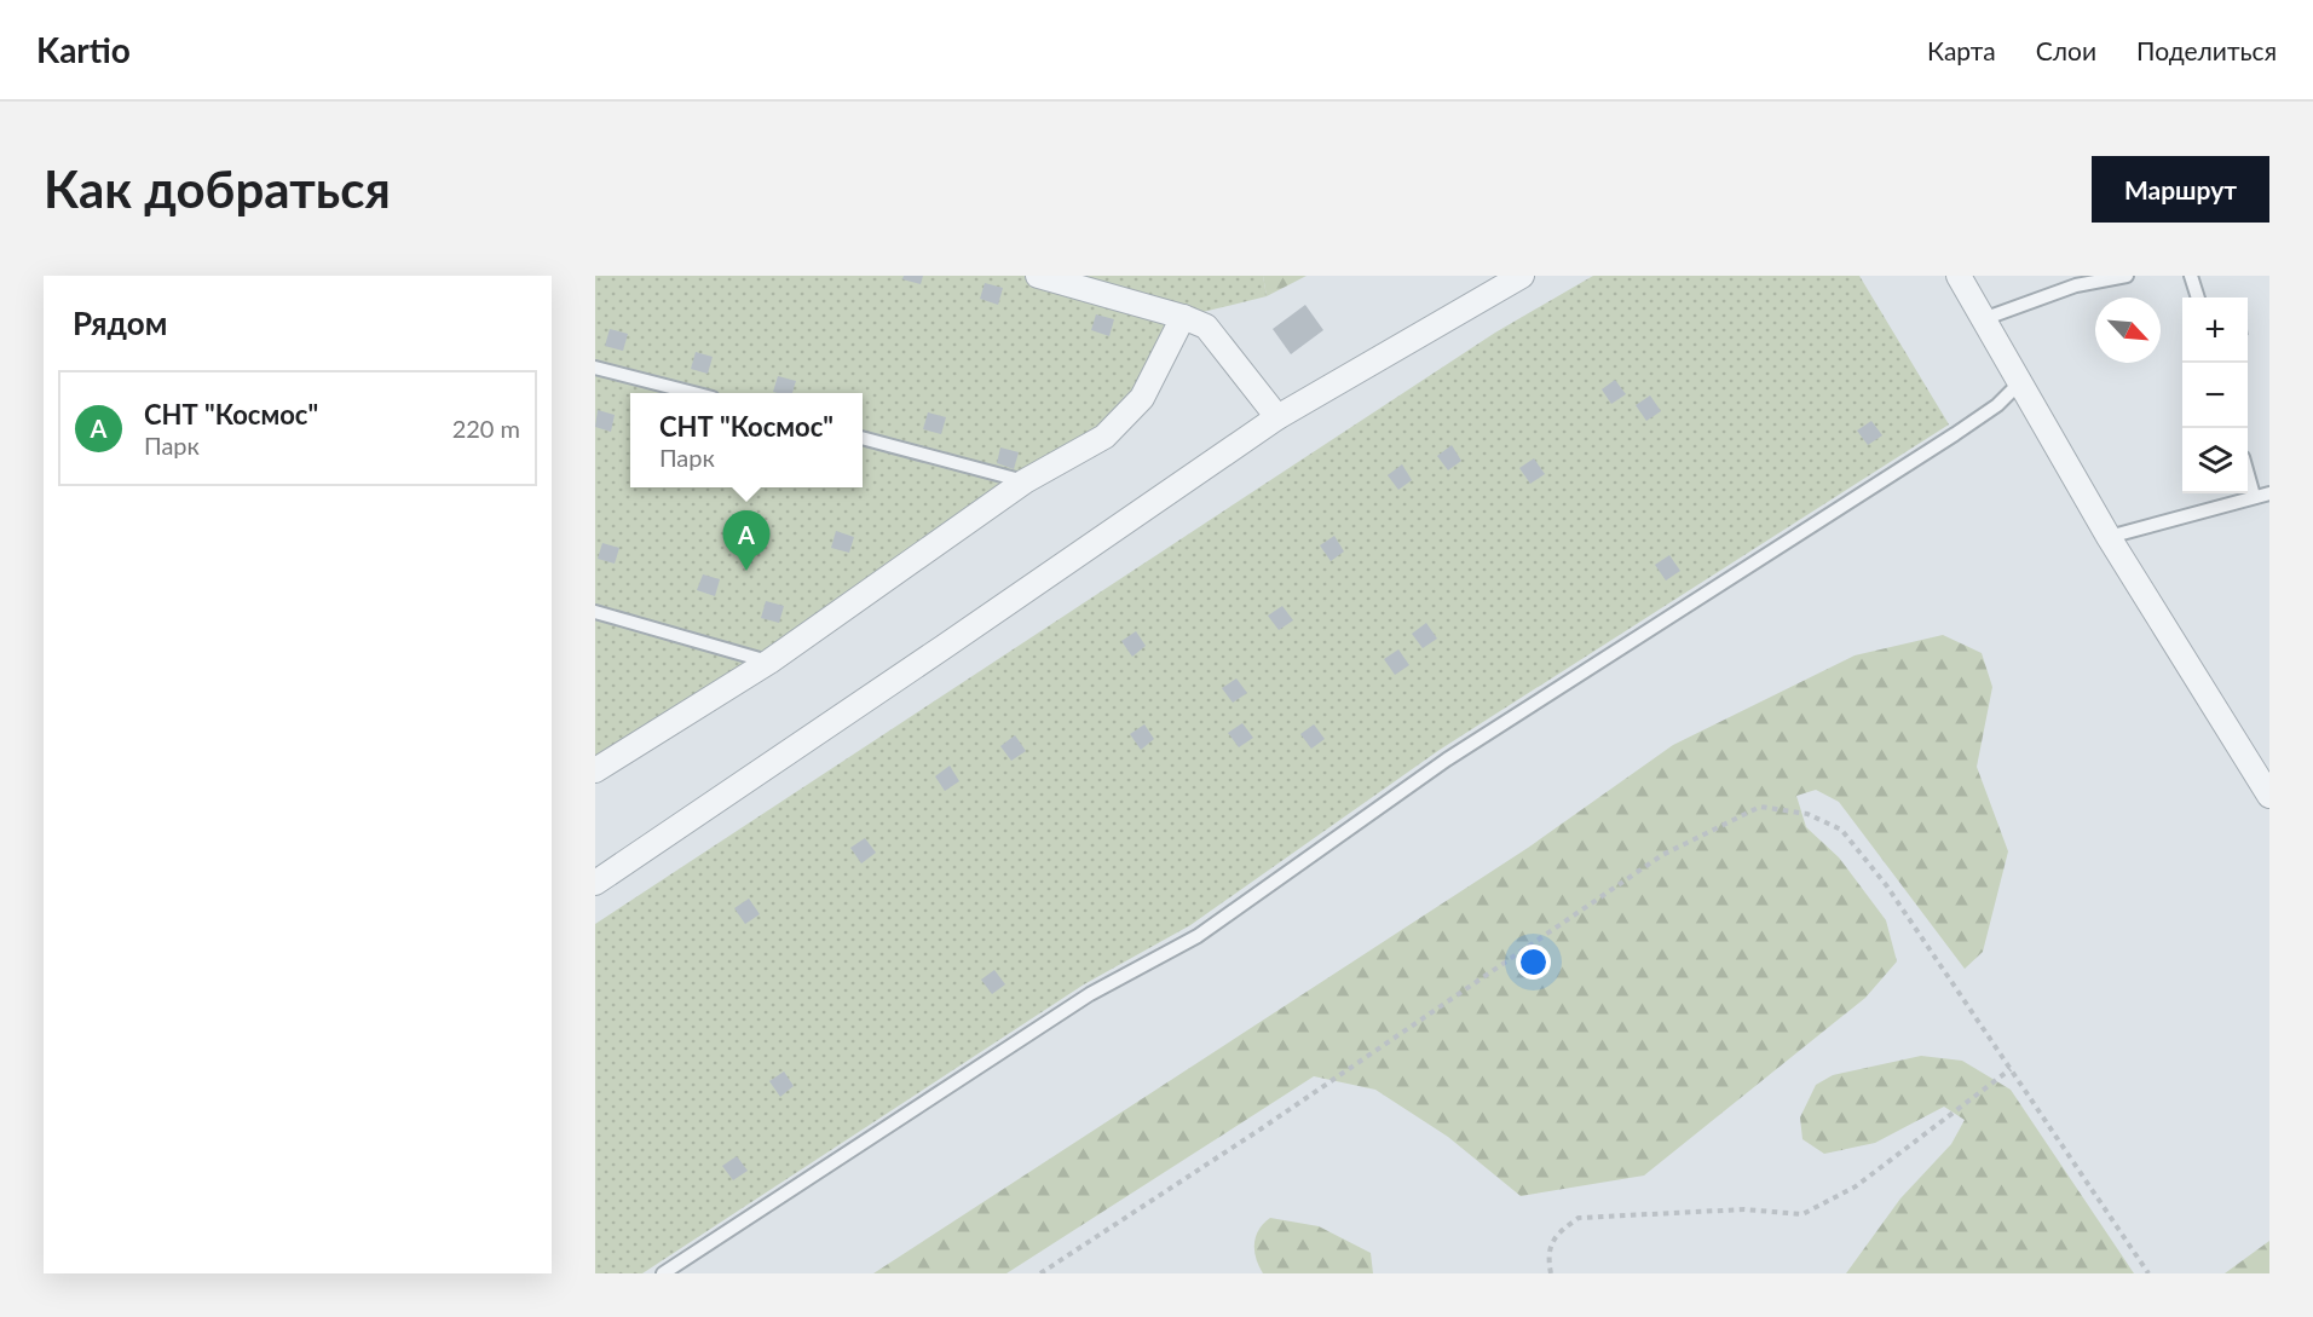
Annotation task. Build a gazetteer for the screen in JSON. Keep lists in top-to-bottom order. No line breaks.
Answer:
{"north":"bottom right","page":{"header":"Kartio","nav":["Карта","Слои","Поделиться"],"buttons":"Маршрут","title":"Как добраться","heading":"Рядом","map_buttons":["+","−"],"list":[{"mark":"A","name":"СНТ \"Космос\"","note":"Парк","value":"220 m"}],"popup":["СНТ \"Космос\"","Парк"],"pins":"A"}}
